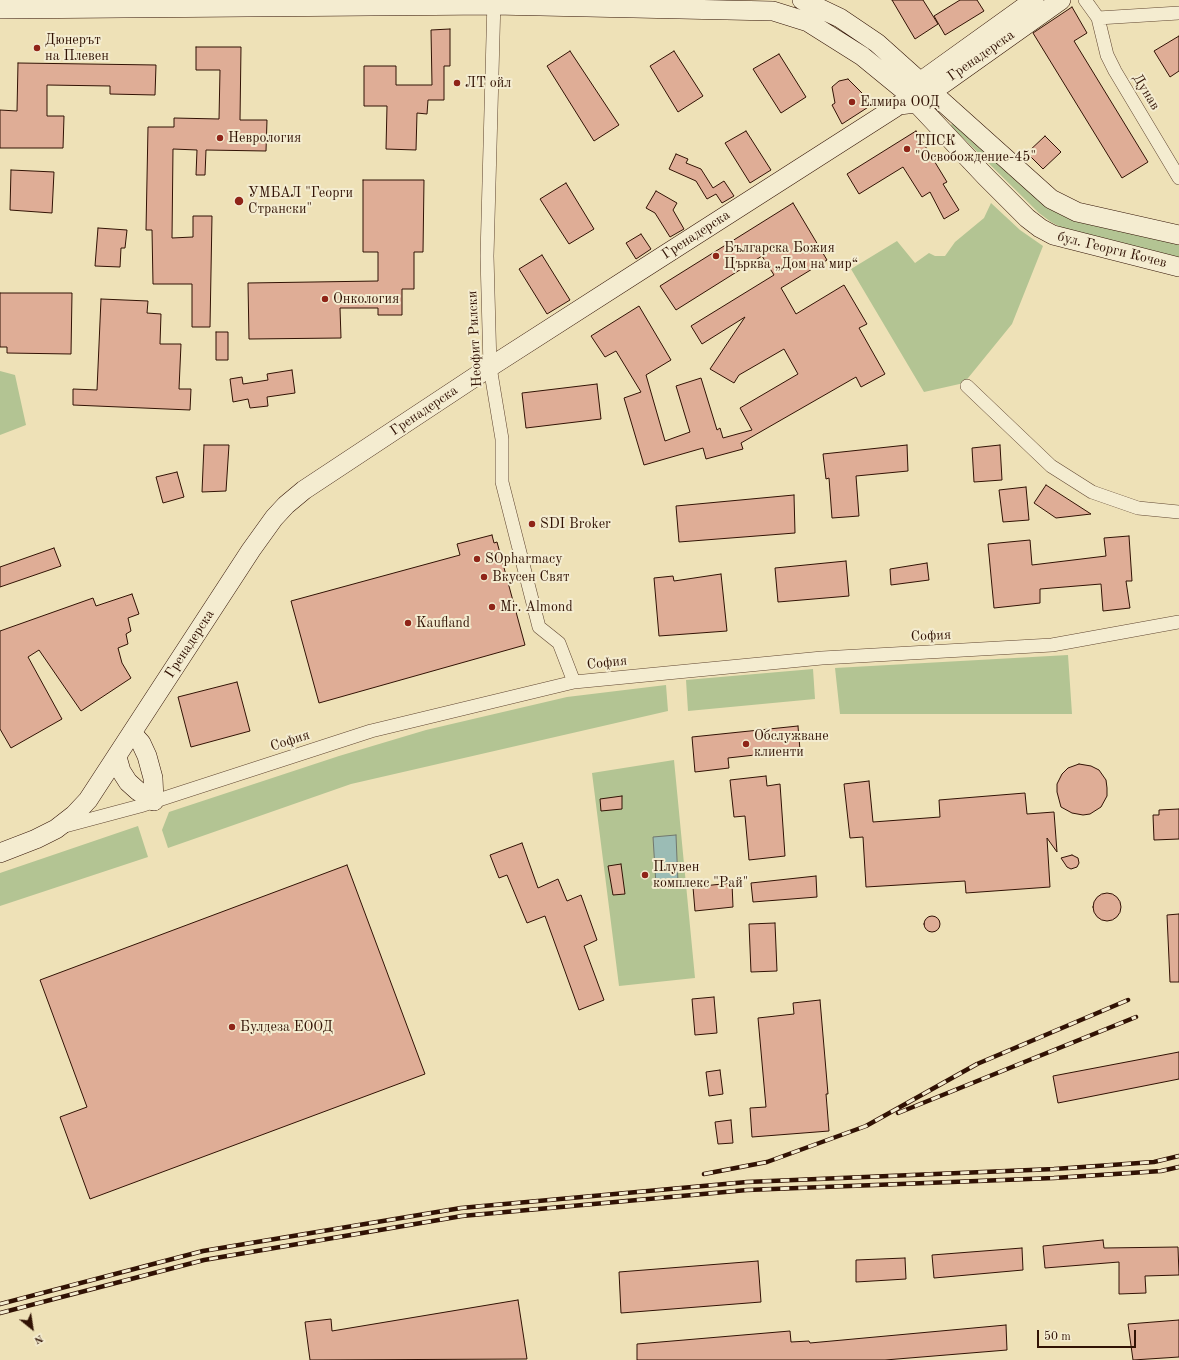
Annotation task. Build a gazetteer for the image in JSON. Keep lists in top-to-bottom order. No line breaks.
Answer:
{"streets":{"main road":["Гренадерска","бул. Георги Кочев"],"street":["Дунав","Неофит Рилски","София"]},"crossings":[["Гренадерска","бул. Георги Кочев"],["Гренадерска","Неофит Рилски"],["Гренадерска","София"],["бул. Георги Кочев","Неофит Рилски"],["Неофит Рилски","София"]],"places":["Дюнерът на Плевен","ЛТ ойл","Елмира ООД","Неврология","ТПСК \"Освобождение-45\"","УМБАЛ \"Георги Странски\"","Българска Божия Църква „Дом на мир“","Онкология","SDI Broker","SOpharmacy","Вкусен Свят","Mr. Almond","Kaufland","Обслужване клиенти","Плувен комплекс \"Рай\"","Булдеза ЕООД"],"scale_bar":"50 m","north":"bottom right"}
